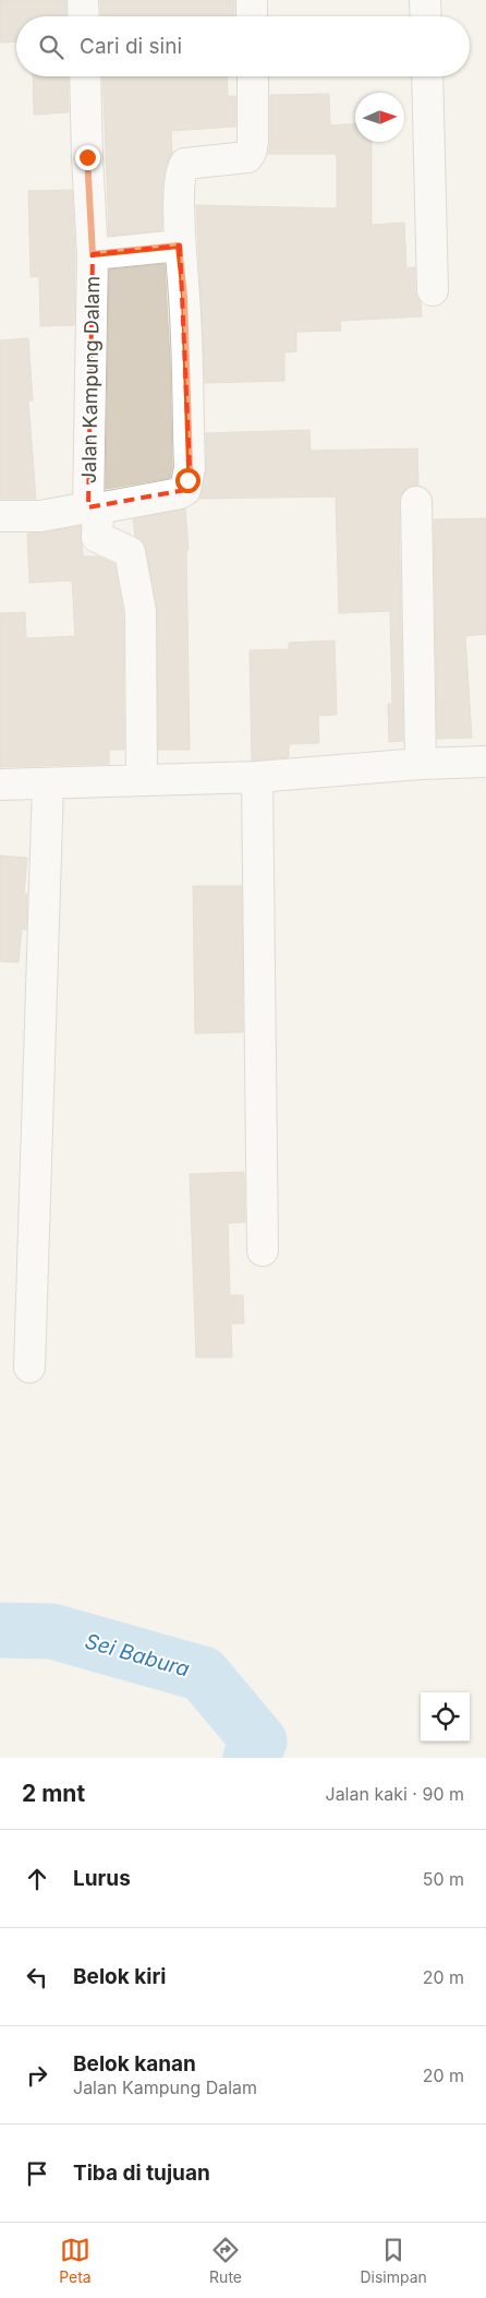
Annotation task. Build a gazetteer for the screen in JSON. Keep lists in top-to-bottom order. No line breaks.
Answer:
{"streets":{"street":["Jalan Kampung Dalam"]},"water":["Sei Babura"],"north":"right","page":{"search":"Cari di sini","heading":["2 mnt","Jalan kaki · 90 m"],"list":[["Lurus","50 m"],["Belok kiri","20 m"],["Belok kanan","Jalan Kampung Dalam","20 m"],"Tiba di tujuan"],"nav":["Peta","Rute","Disimpan"]}}
